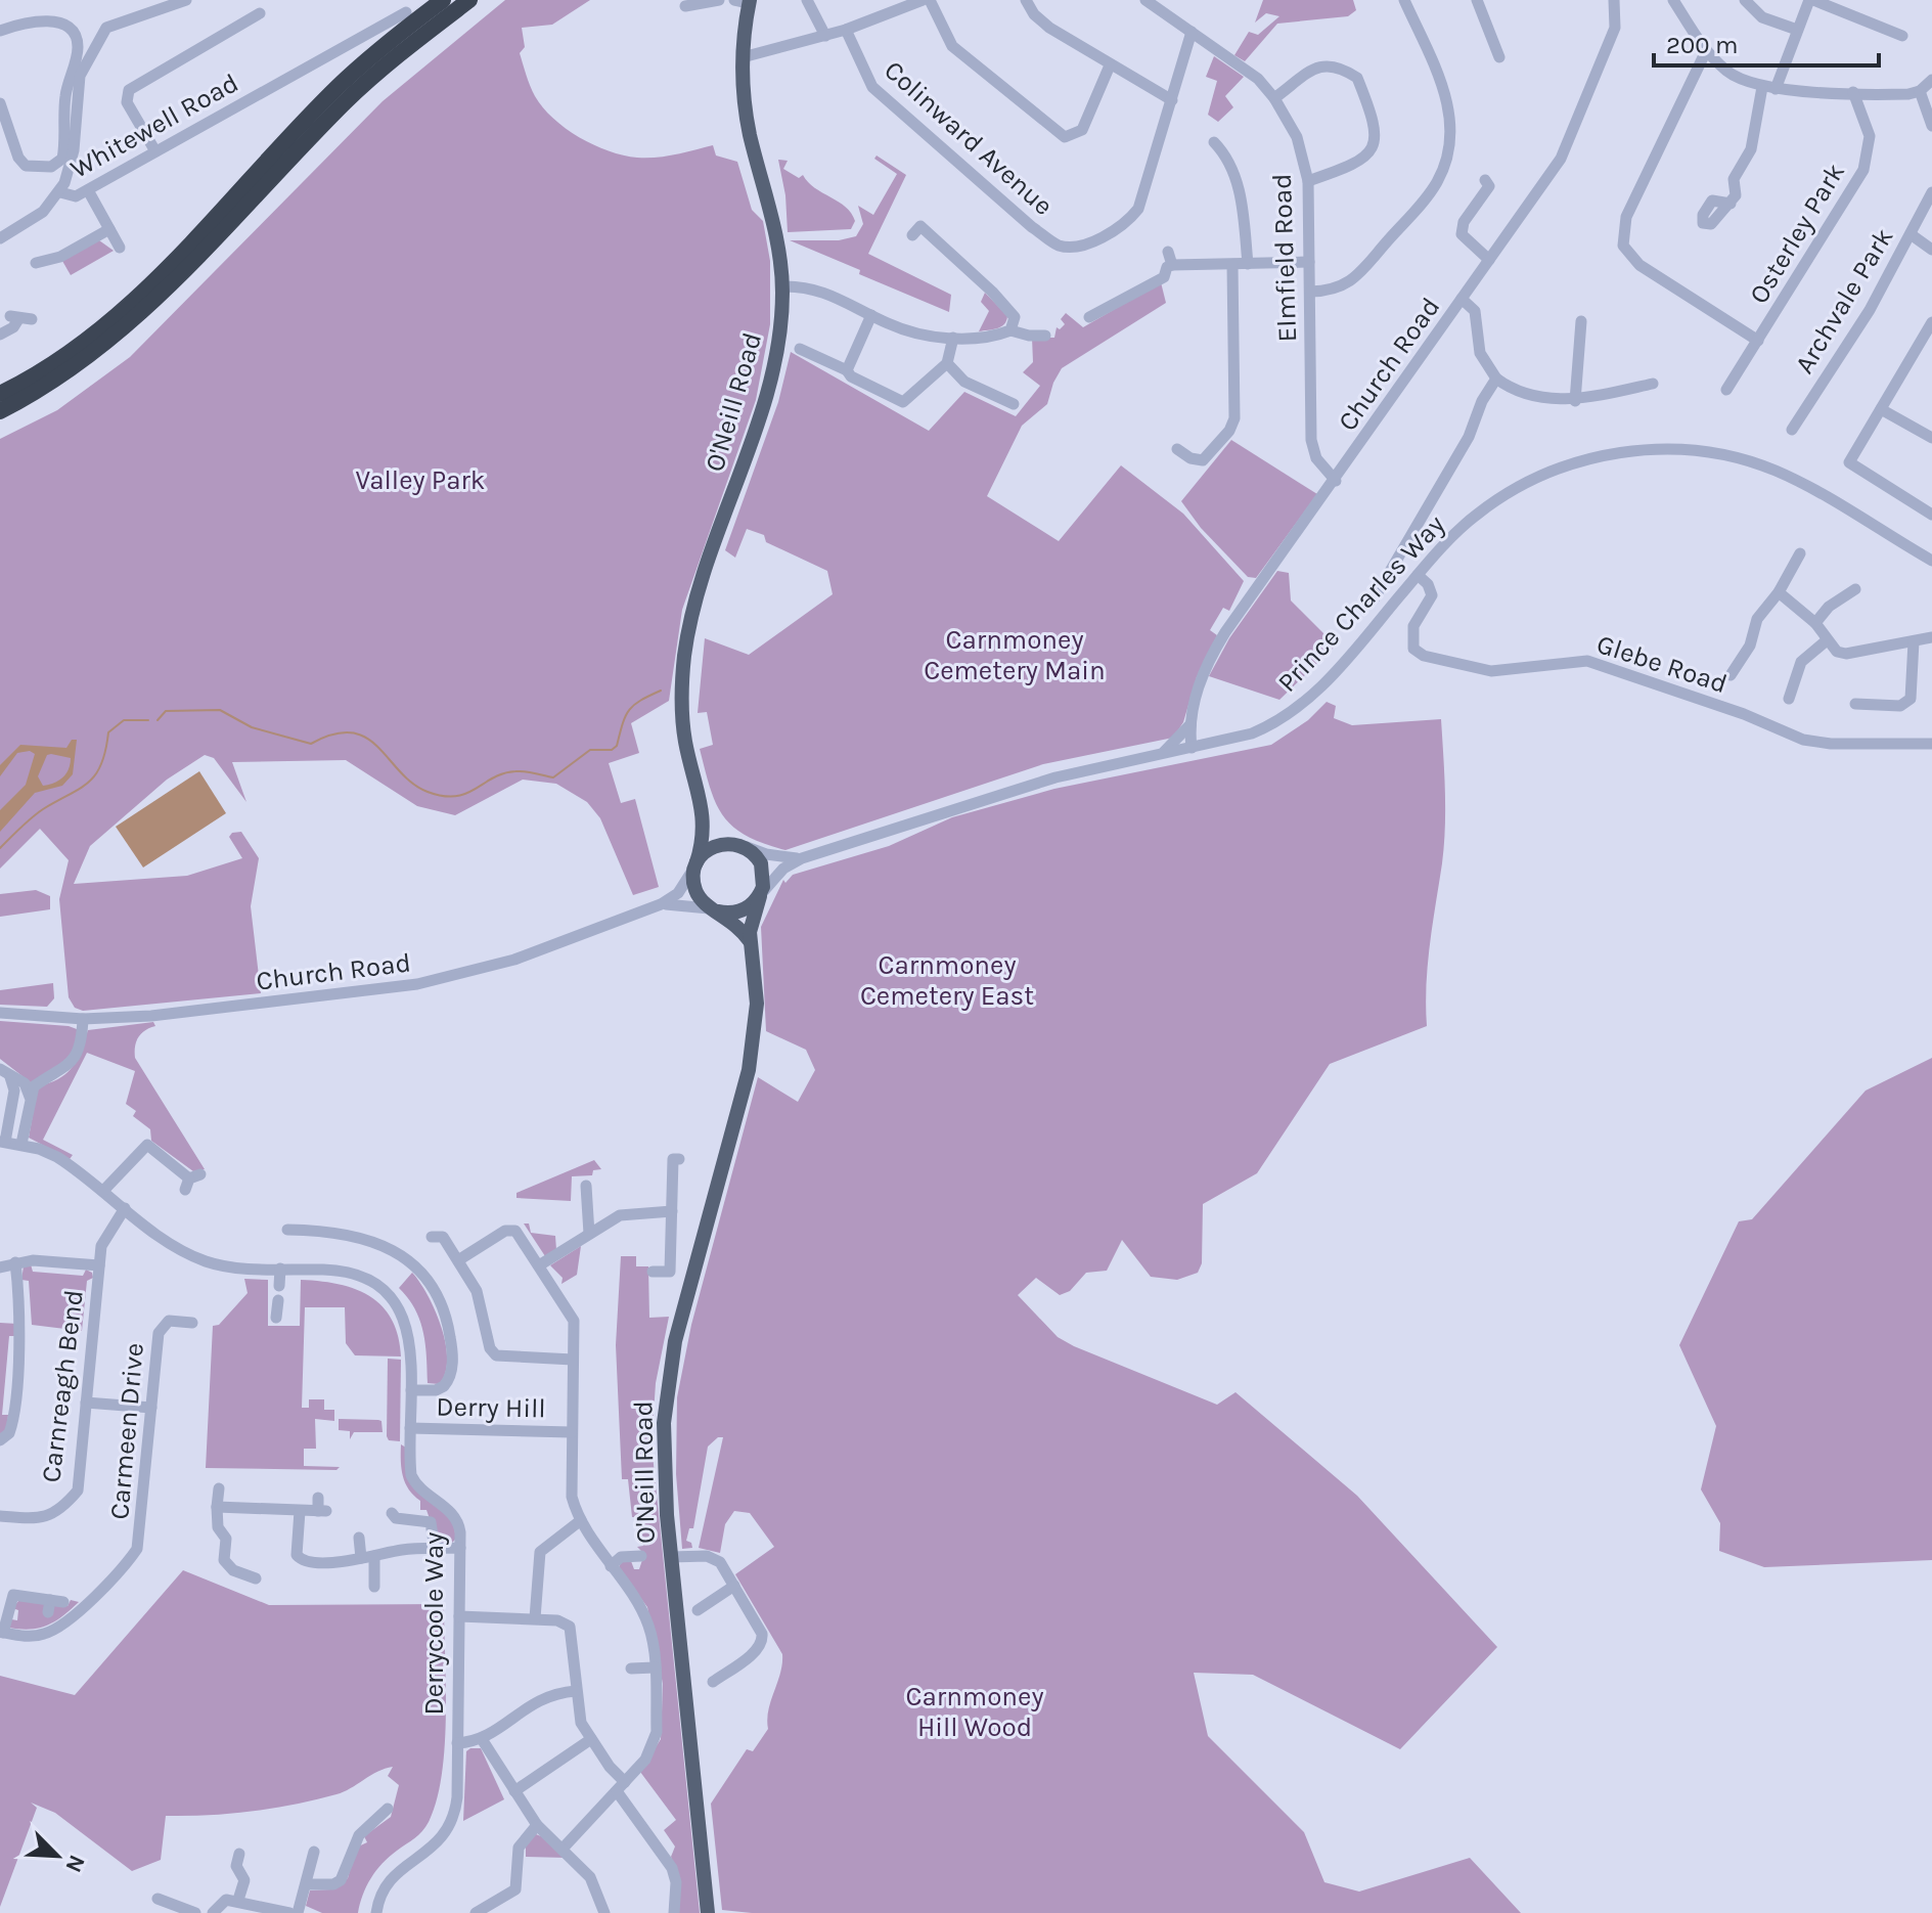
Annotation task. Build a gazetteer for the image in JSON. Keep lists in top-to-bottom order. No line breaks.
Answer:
{"streets":{"main road":["O'Neill Road"],"street":["Whitewell Road","Colinward Avenue","Osterley Park","Elmfield Road","Archvale Park","Church Road","Prince Charles Way","Glebe Road","Carnreagh Bend","Derry Hill","Carmeen Drive","Derrycoole Way"]},"crossings":[["Colinward Avenue","Elmfield Road"],["Elmfield Road","Church Road"],["Church Road","O'Neill Road"],["Church Road","Prince Charles Way"],["O'Neill Road","Prince Charles Way"],["Prince Charles Way","Glebe Road"],["Carnreagh Bend","Derrycoole Way"],["Derry Hill","Derrycoole Way"]],"parks":["Valley Park","Carnmoney Cemetery Main","Carnmoney Cemetery East","Carnmoney Hill Wood"],"scale_bar":"200 m","north":"bottom right"}
